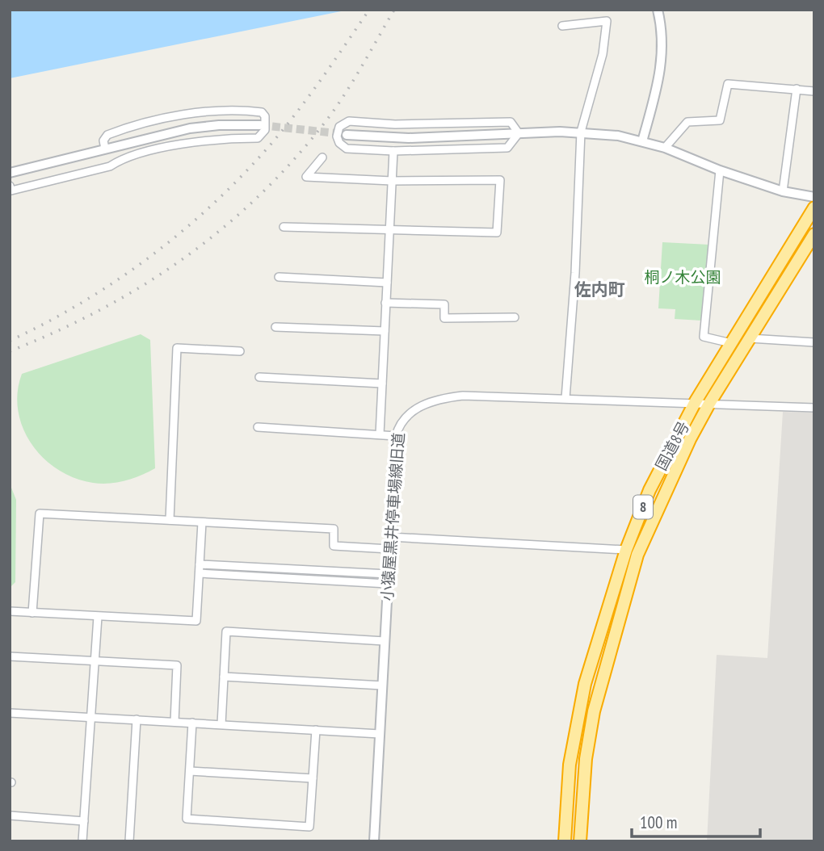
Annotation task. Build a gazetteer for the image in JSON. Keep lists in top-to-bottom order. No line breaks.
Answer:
{"streets":{"highway":["国道8号","8"],"street":["小猿屋黒井停車場線旧道"]},"crossings":[["国道8号","小猿屋黒井停車場線旧道"]],"districts":["佐内町"],"parks":["桐ノ木公園"],"scale_bar":"100 m"}
